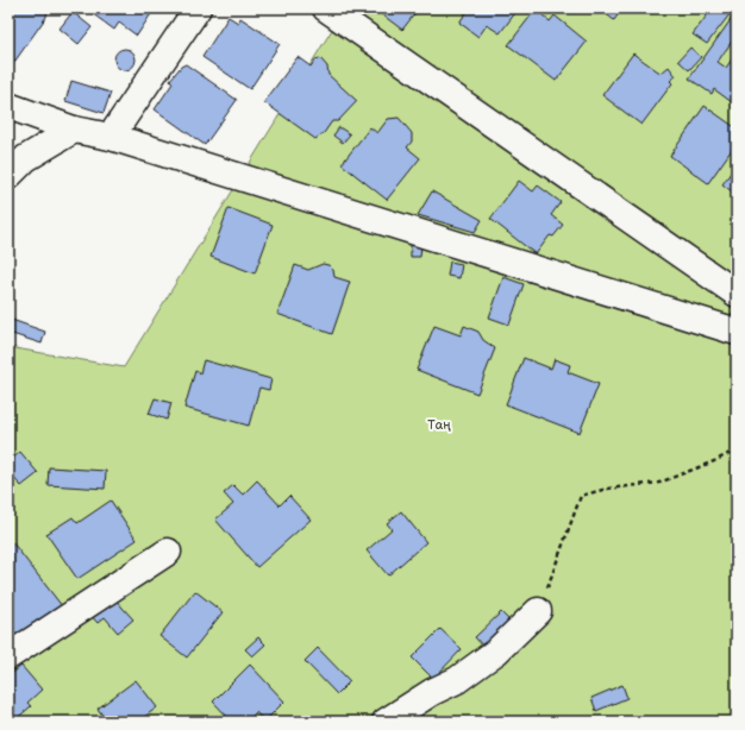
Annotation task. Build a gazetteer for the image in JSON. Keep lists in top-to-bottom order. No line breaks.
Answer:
{"parks":["Таң"]}
